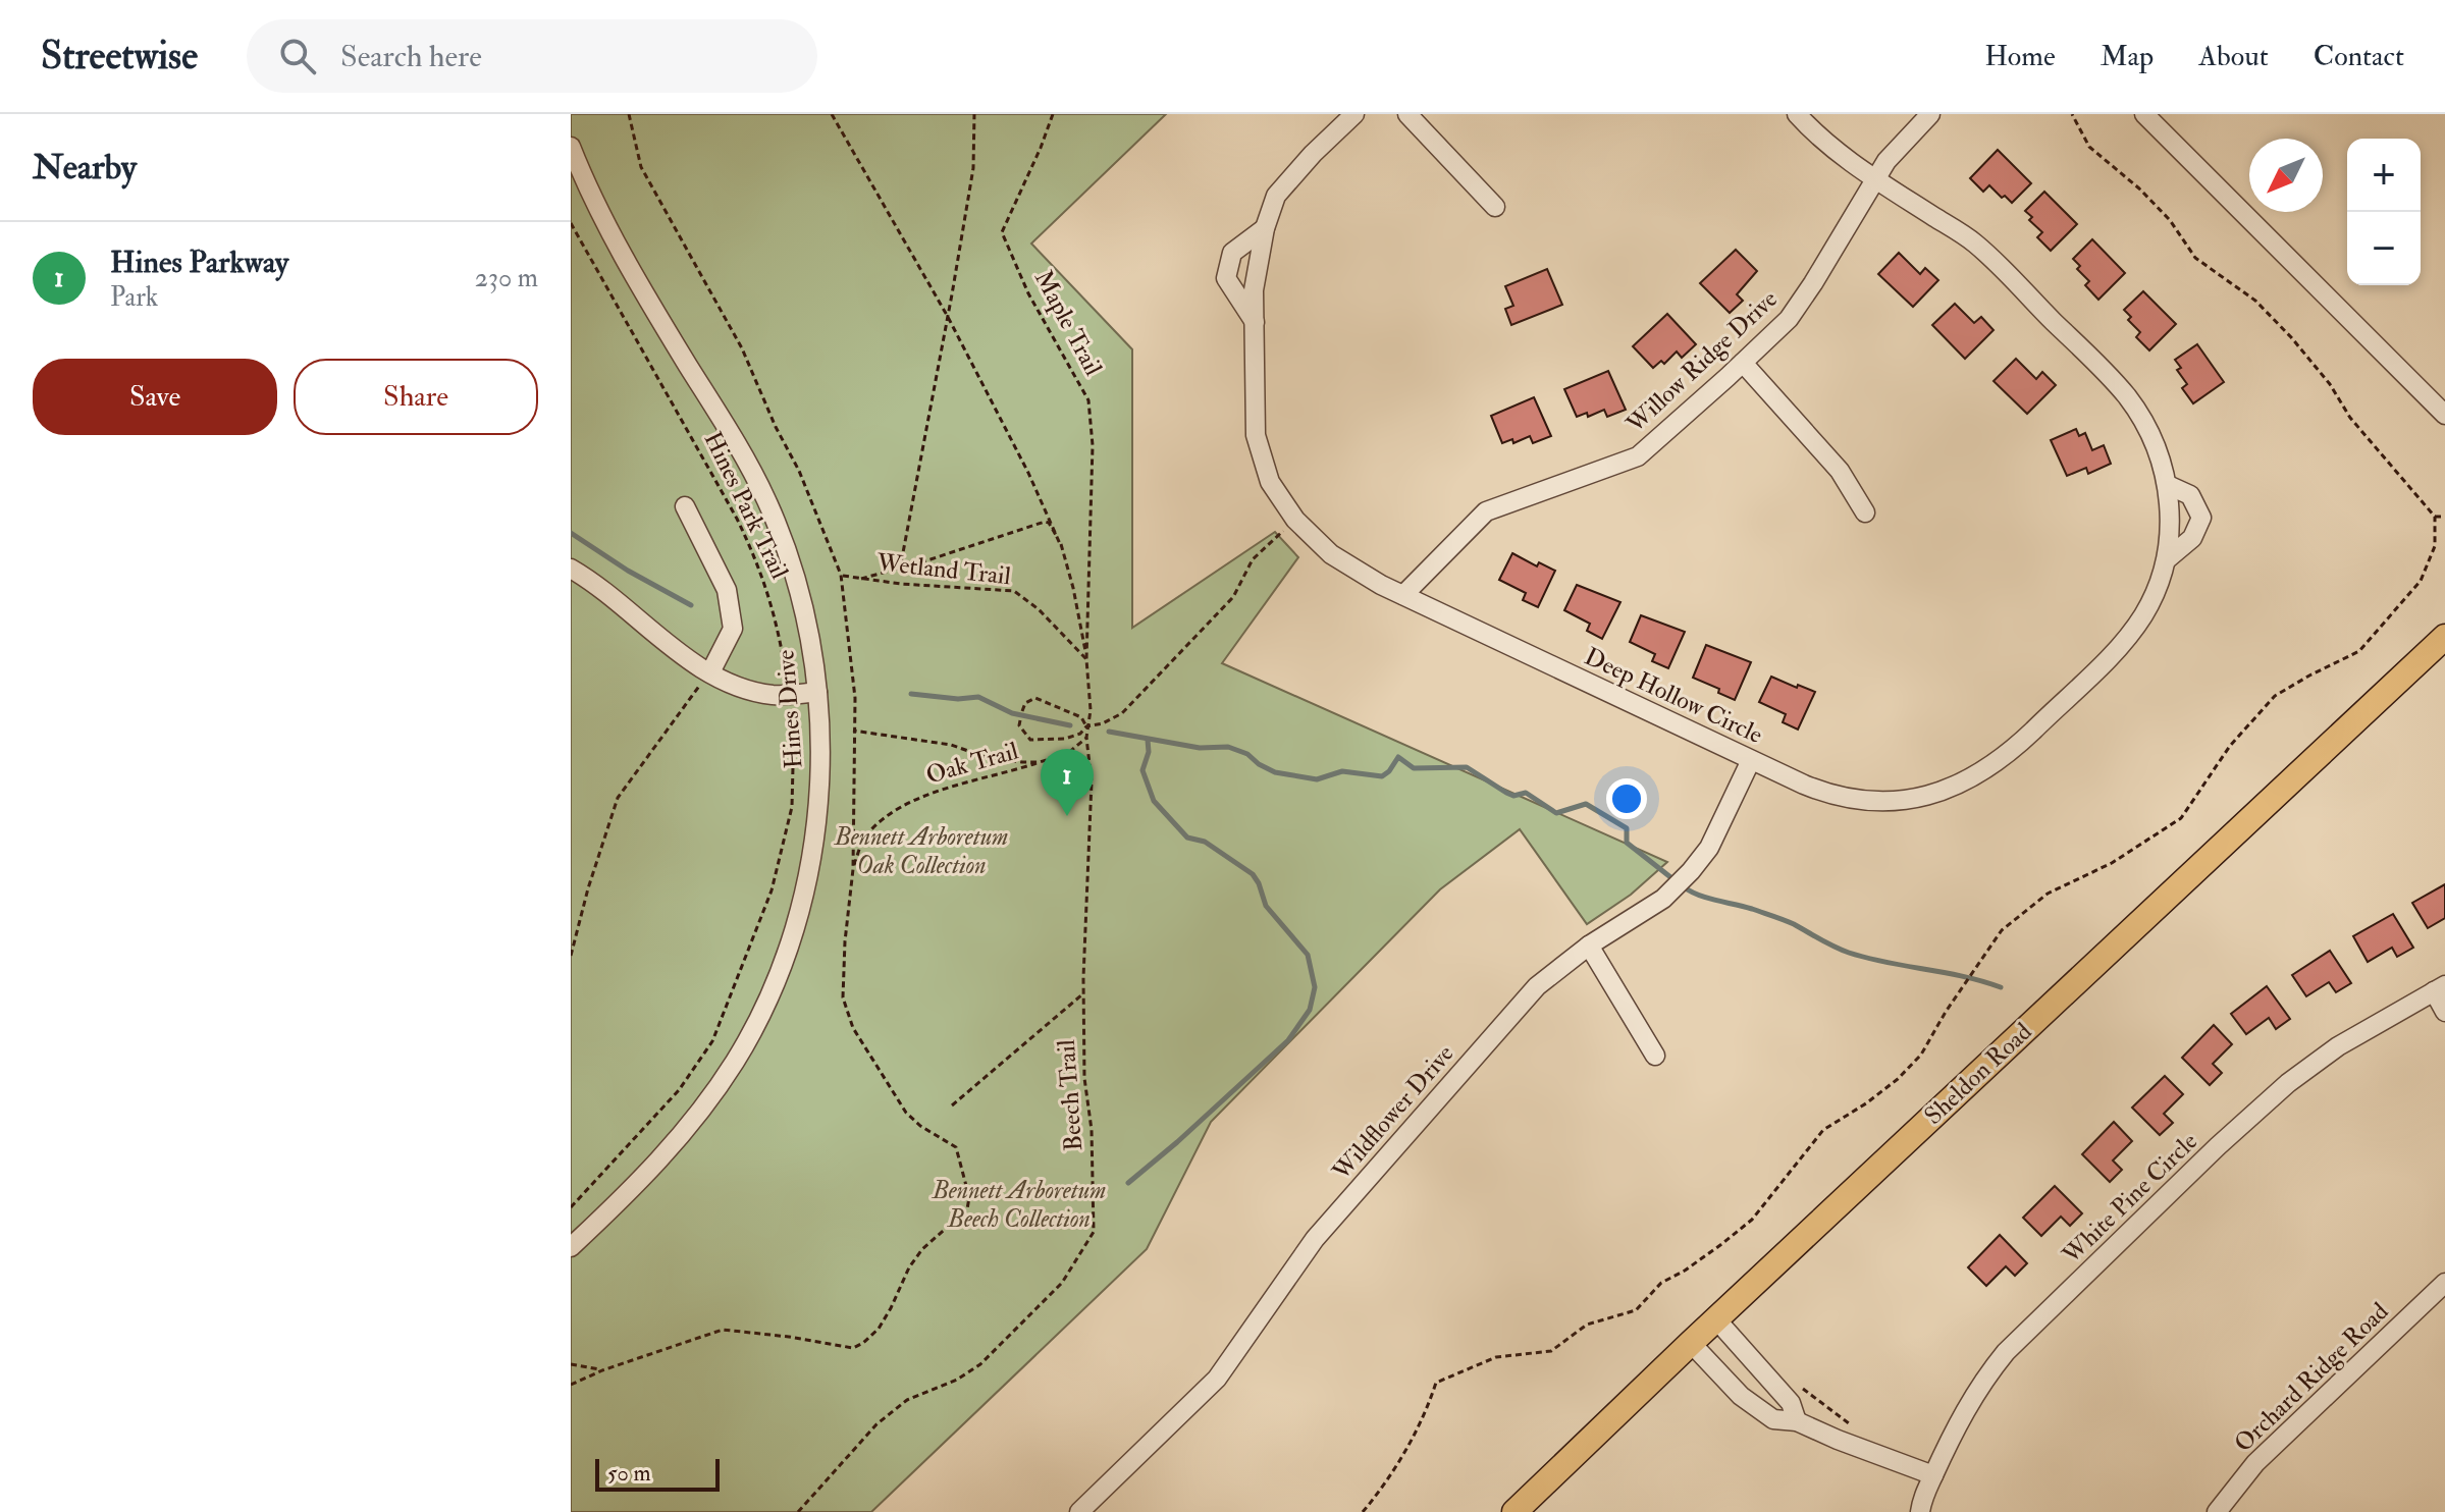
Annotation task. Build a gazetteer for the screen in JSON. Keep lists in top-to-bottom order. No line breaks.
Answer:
{"streets":{"main road":["Sheldon Road"],"street":["Willow Ridge Drive","Deep Hollow Circle","Hines Drive","Wildflower Drive","White Pine Circle","Orchard Ridge Road"],"path":["Maple Trail","Hines Park Trail","Wetland Trail","Oak Trail","Beech Trail"]},"crossings":[["Maple Trail","Wetland Trail"],["Willow Ridge Drive","Deep Hollow Circle"],["Deep Hollow Circle","Wildflower Drive"]],"parks":["Bennett Arboretum Oak Collection","Bennett Arboretum Beech Collection"],"scale_bar":"50 m","north":"bottom left","page":{"header":"Streetwise","search":"Search here","nav":["Home","Map","About","Contact"],"heading":"Nearby","map_buttons":["+","−"],"list":[{"mark":"1","name":"Hines Parkway","note":"Park","value":"230 m"}],"buttons":["Save","Share"],"pins":"1","scale":"50 m"}}
